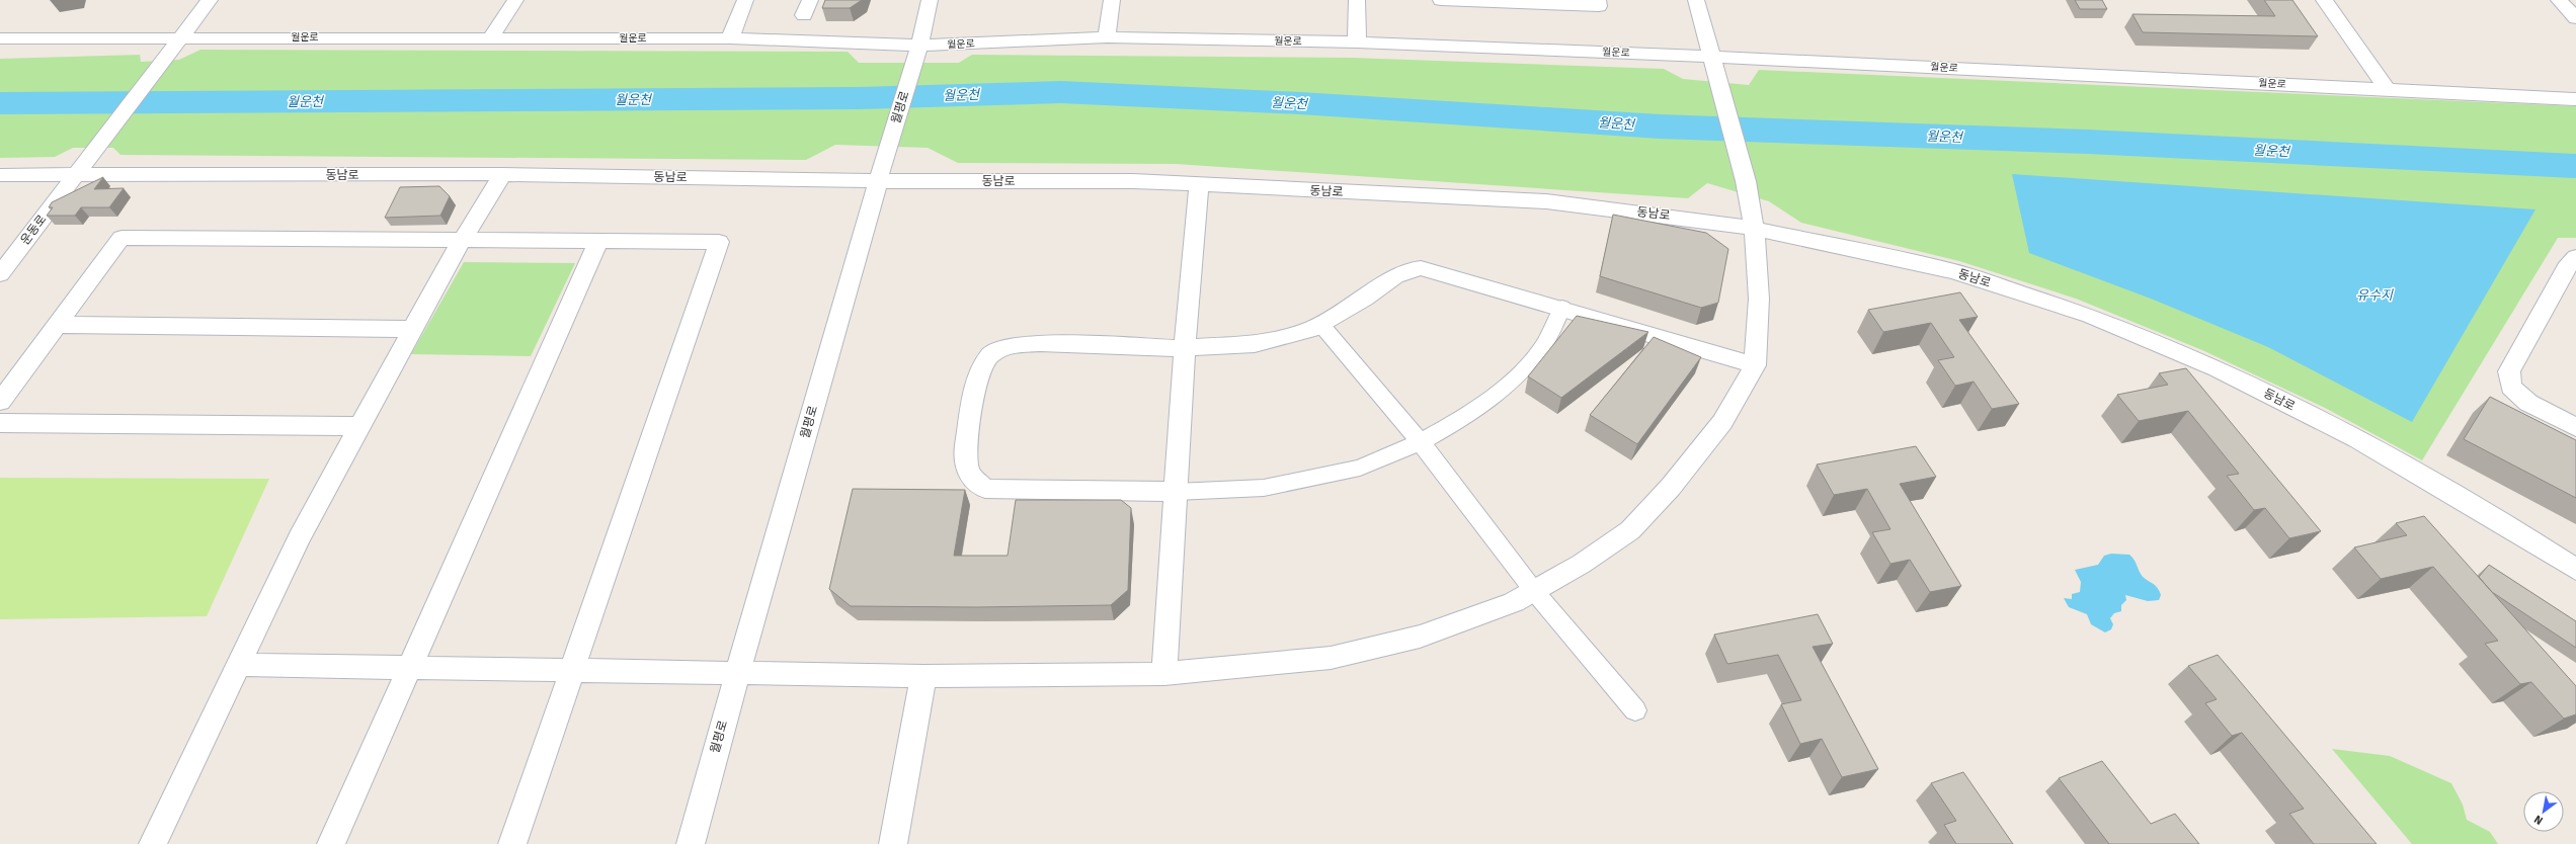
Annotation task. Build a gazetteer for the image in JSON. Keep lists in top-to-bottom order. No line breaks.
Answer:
{"streets":{"street":["월운로","월평로","동남로","운동로"]},"crossings":[["월운로","월평로"],["월운로","운동로"],["월평로","동남로"],["동남로","운동로"]],"water":["월운천","유수지"],"north":"bottom left"}
